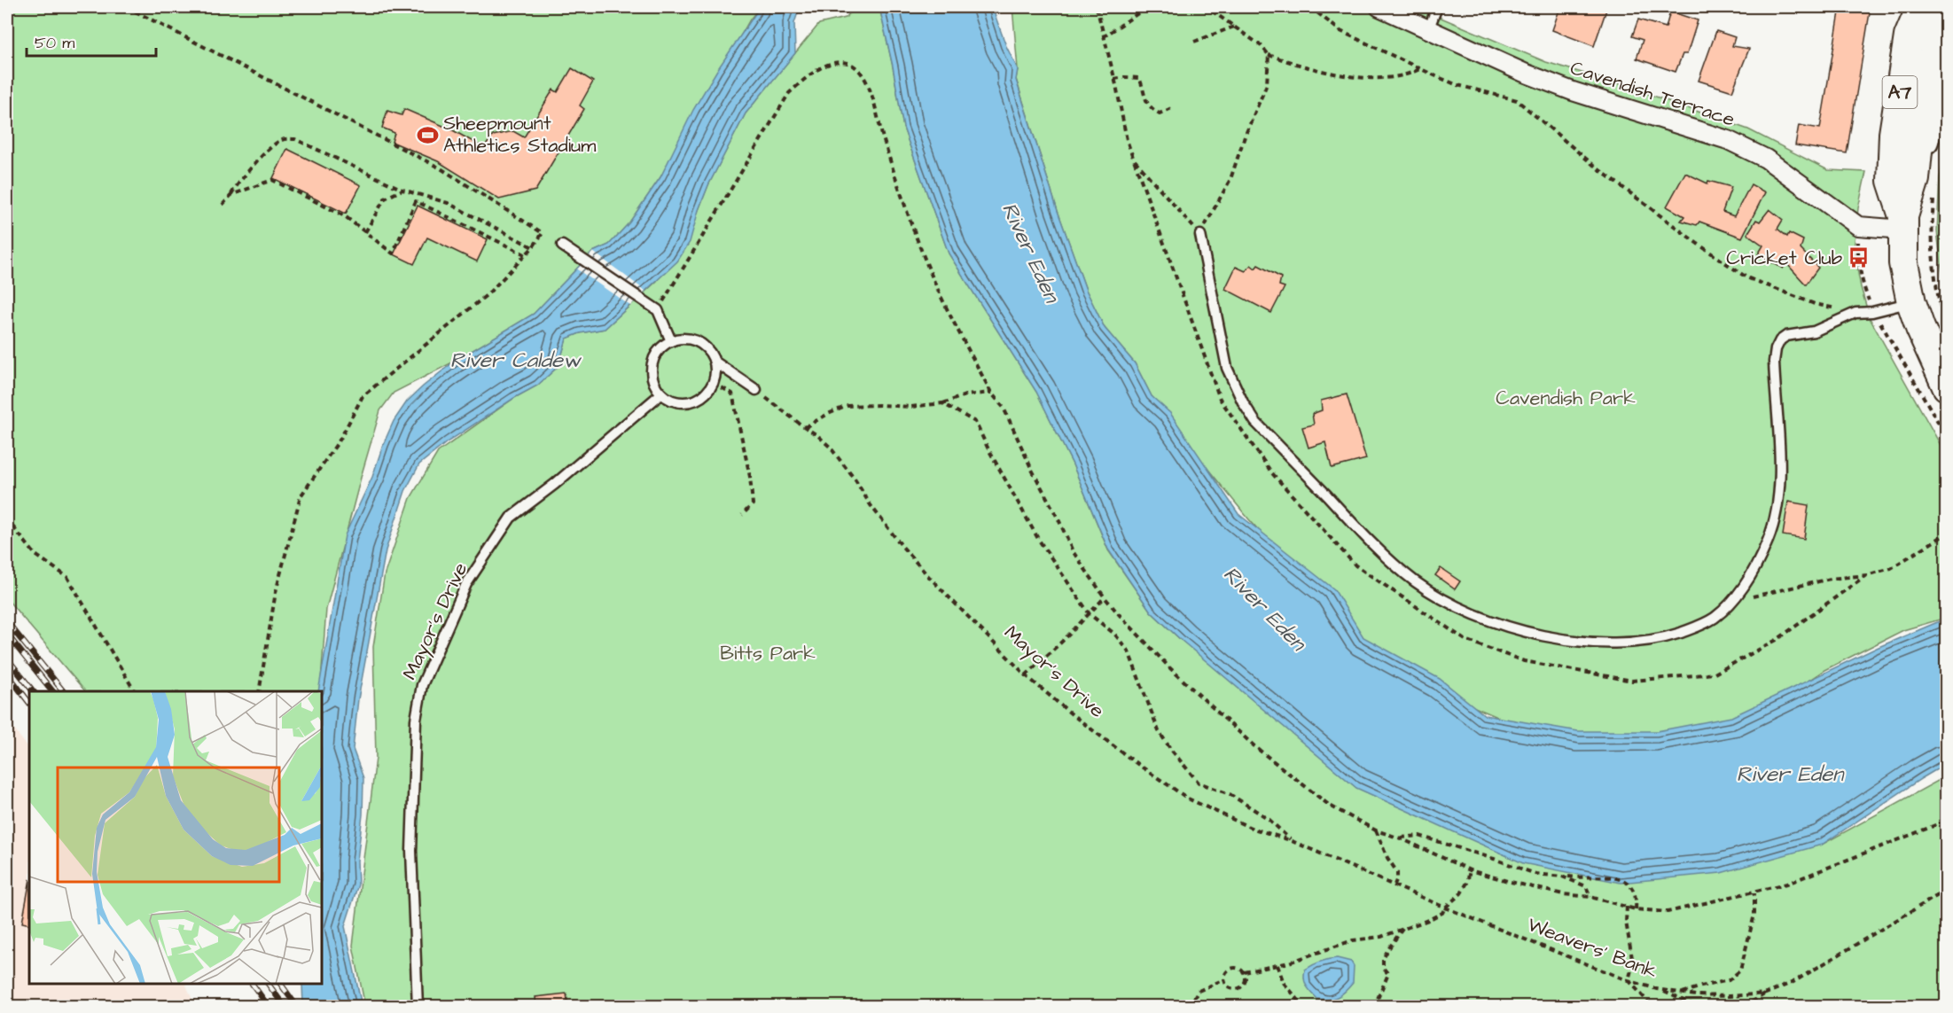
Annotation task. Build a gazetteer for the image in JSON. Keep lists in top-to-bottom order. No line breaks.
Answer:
{"streets":{"main road":["A7"],"street":["Cavendish Terrace"],"lane":["Mayor's Drive"],"path":["Weavers' Bank"]},"crossings":[["Mayor's Drive","Weavers' Bank"]],"water":["River Eden","River Caldew"],"parks":["Cavendish Park","Bitts Park"],"places":{"sports":["Sheepmount Athletics Stadium"],"bus stop":["Cricket Club"]},"scale_bar":"50 m"}
